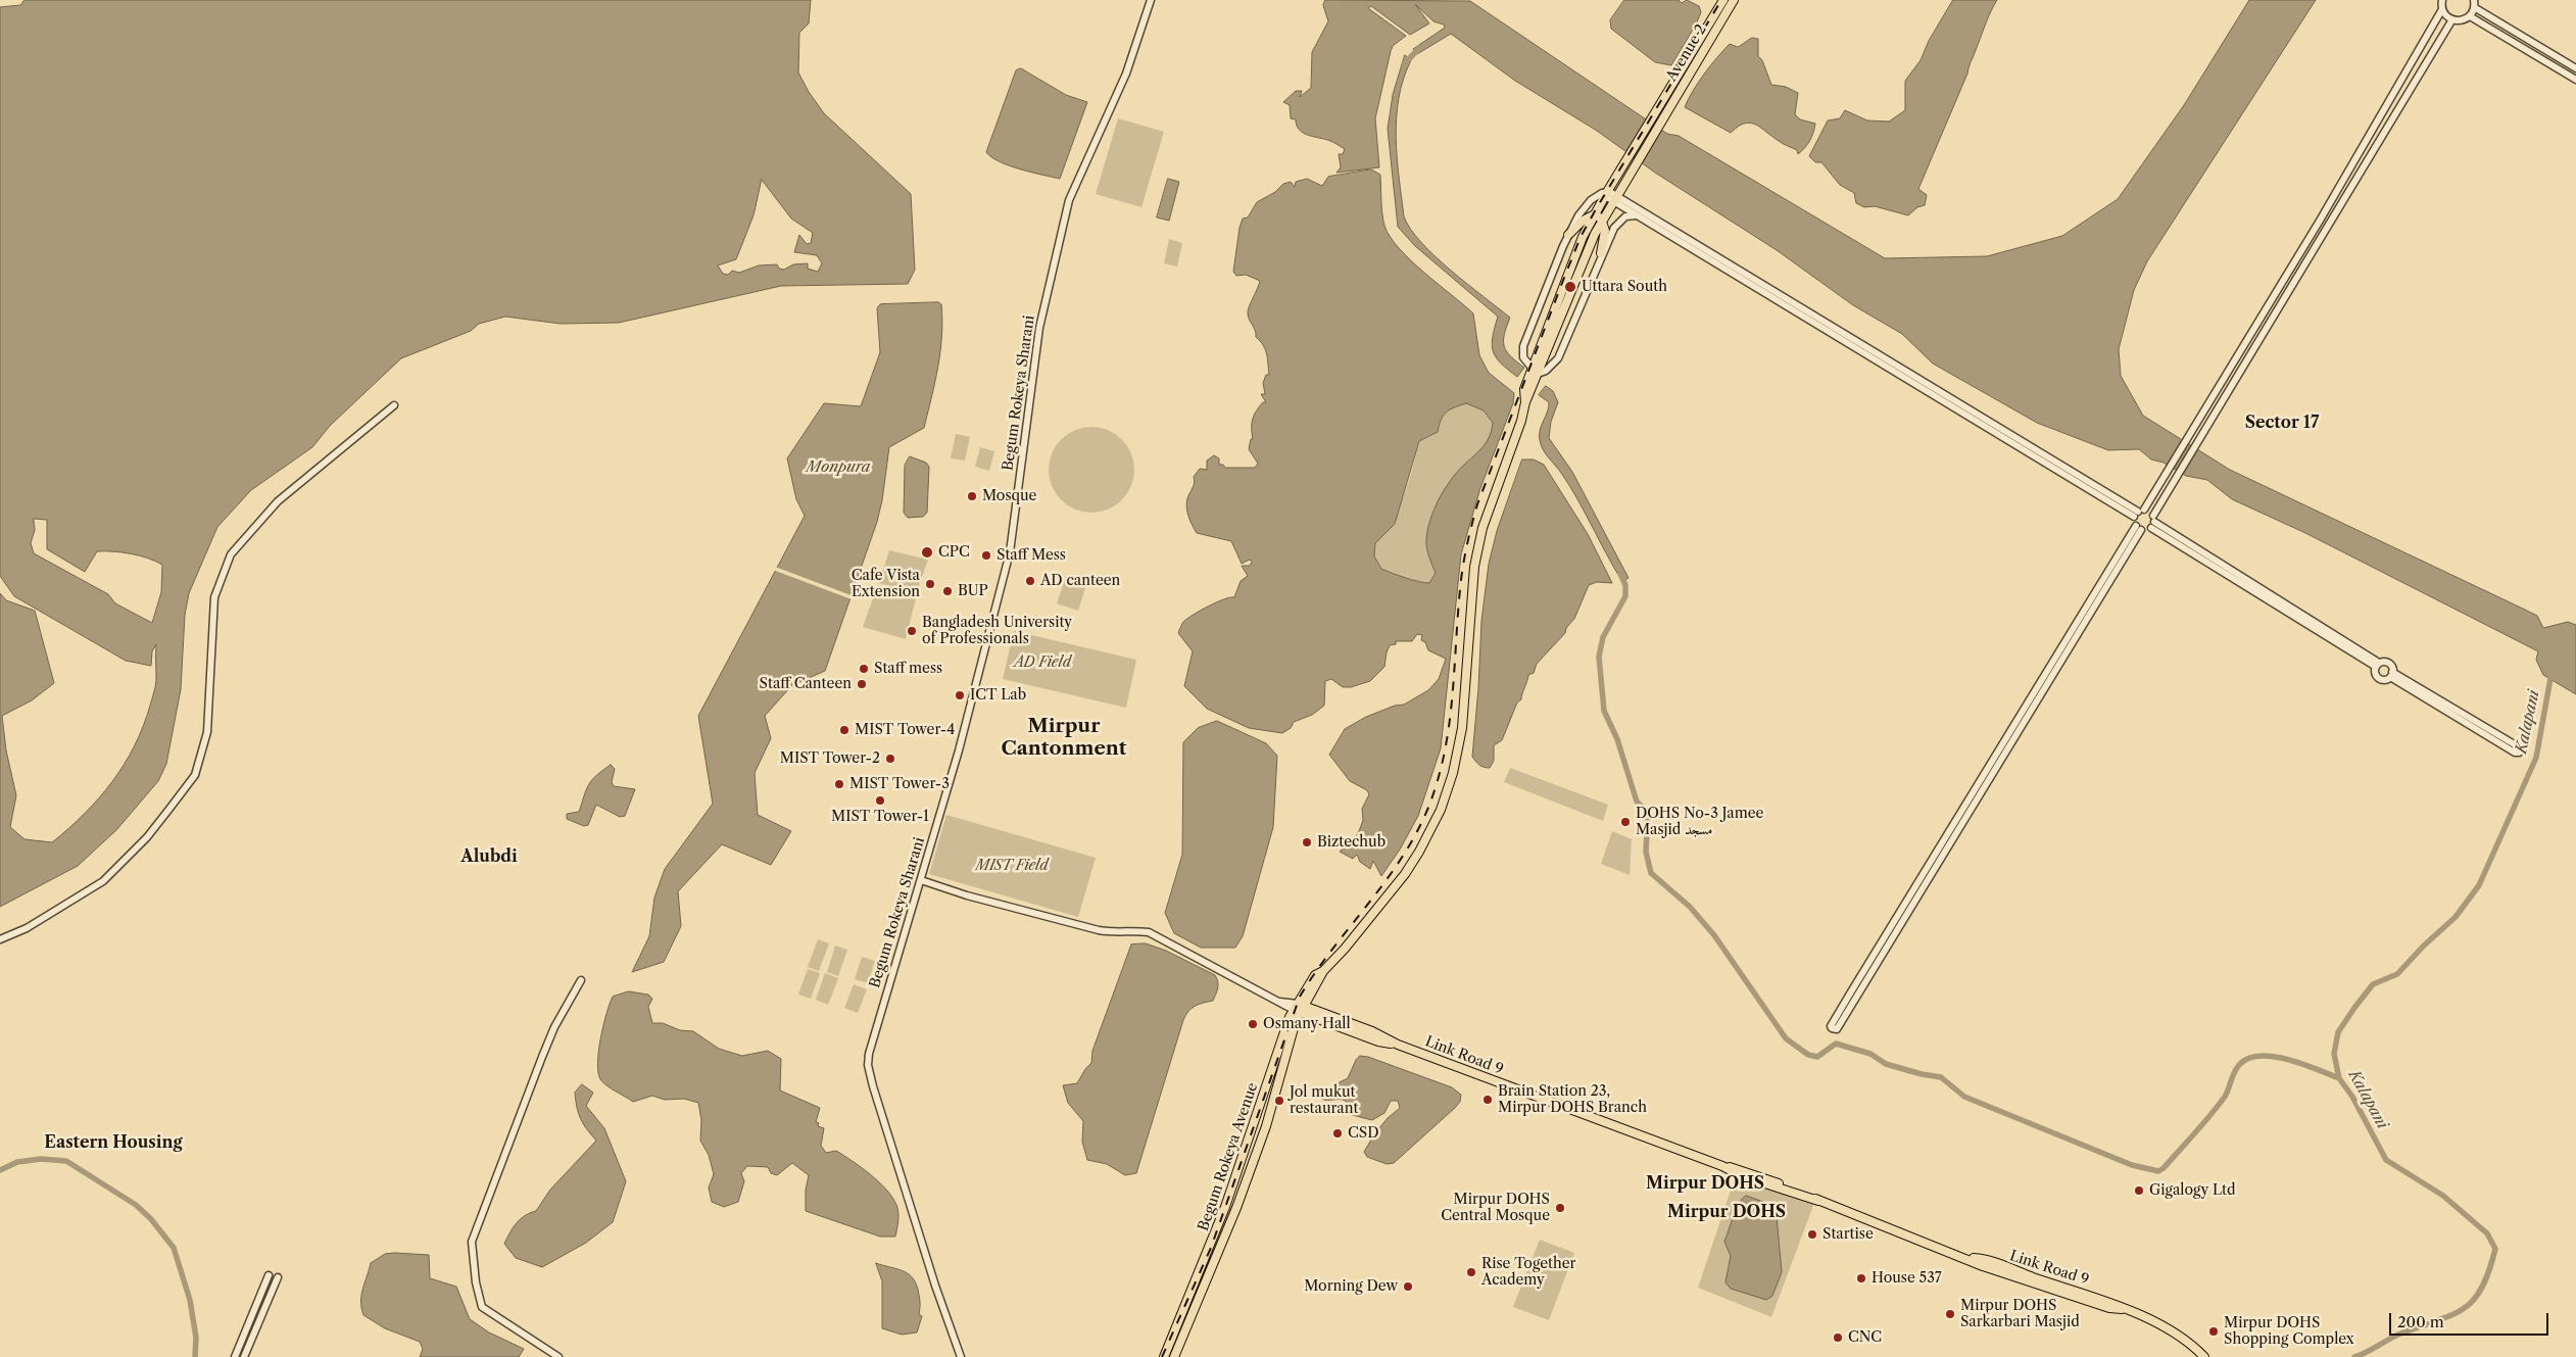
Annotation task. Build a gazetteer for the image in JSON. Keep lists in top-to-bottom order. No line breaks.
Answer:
{"streets":{"main road":["Avenue 2","Link Road 9","Begum Rokeya Avenue"],"street":["Begum Rokeya Sharani"]},"crossings":[["Link Road 9","Begum Rokeya Avenue"]],"districts":["Sector 17","Mirpur Cantonment","Alubdi","Eastern Housing","Mirpur DOHS","Mirpur DOHS"],"water":["Monpura","Kalapani"],"parks":["AD Field","MIST Field"],"places":["Uttara South","Mosque","CPC","Staff Mess","AD canteen","Cafe Vista Extension","BUP","Bangladesh University of Professionals","Staff mess","Staff Canteen","ICT Lab","MIST Tower-4","MIST Tower-2","MIST Tower-3","MIST Tower-1","DOHS No-3 Jamee Masjid مسجد","Biztechub","Osmany Hall","Brain Station 23, Mirpur DOHS Branch","Jol mukut restaurant","CSD","Gigalogy Ltd","Mirpur DOHS Central Mosque","Startise","Rise Together Academy","House 537","Morning Dew","Mirpur DOHS Sarkarbari Masjid","Mirpur DOHS Shopping Complex","CNC"],"scale_bar":"200 m"}
